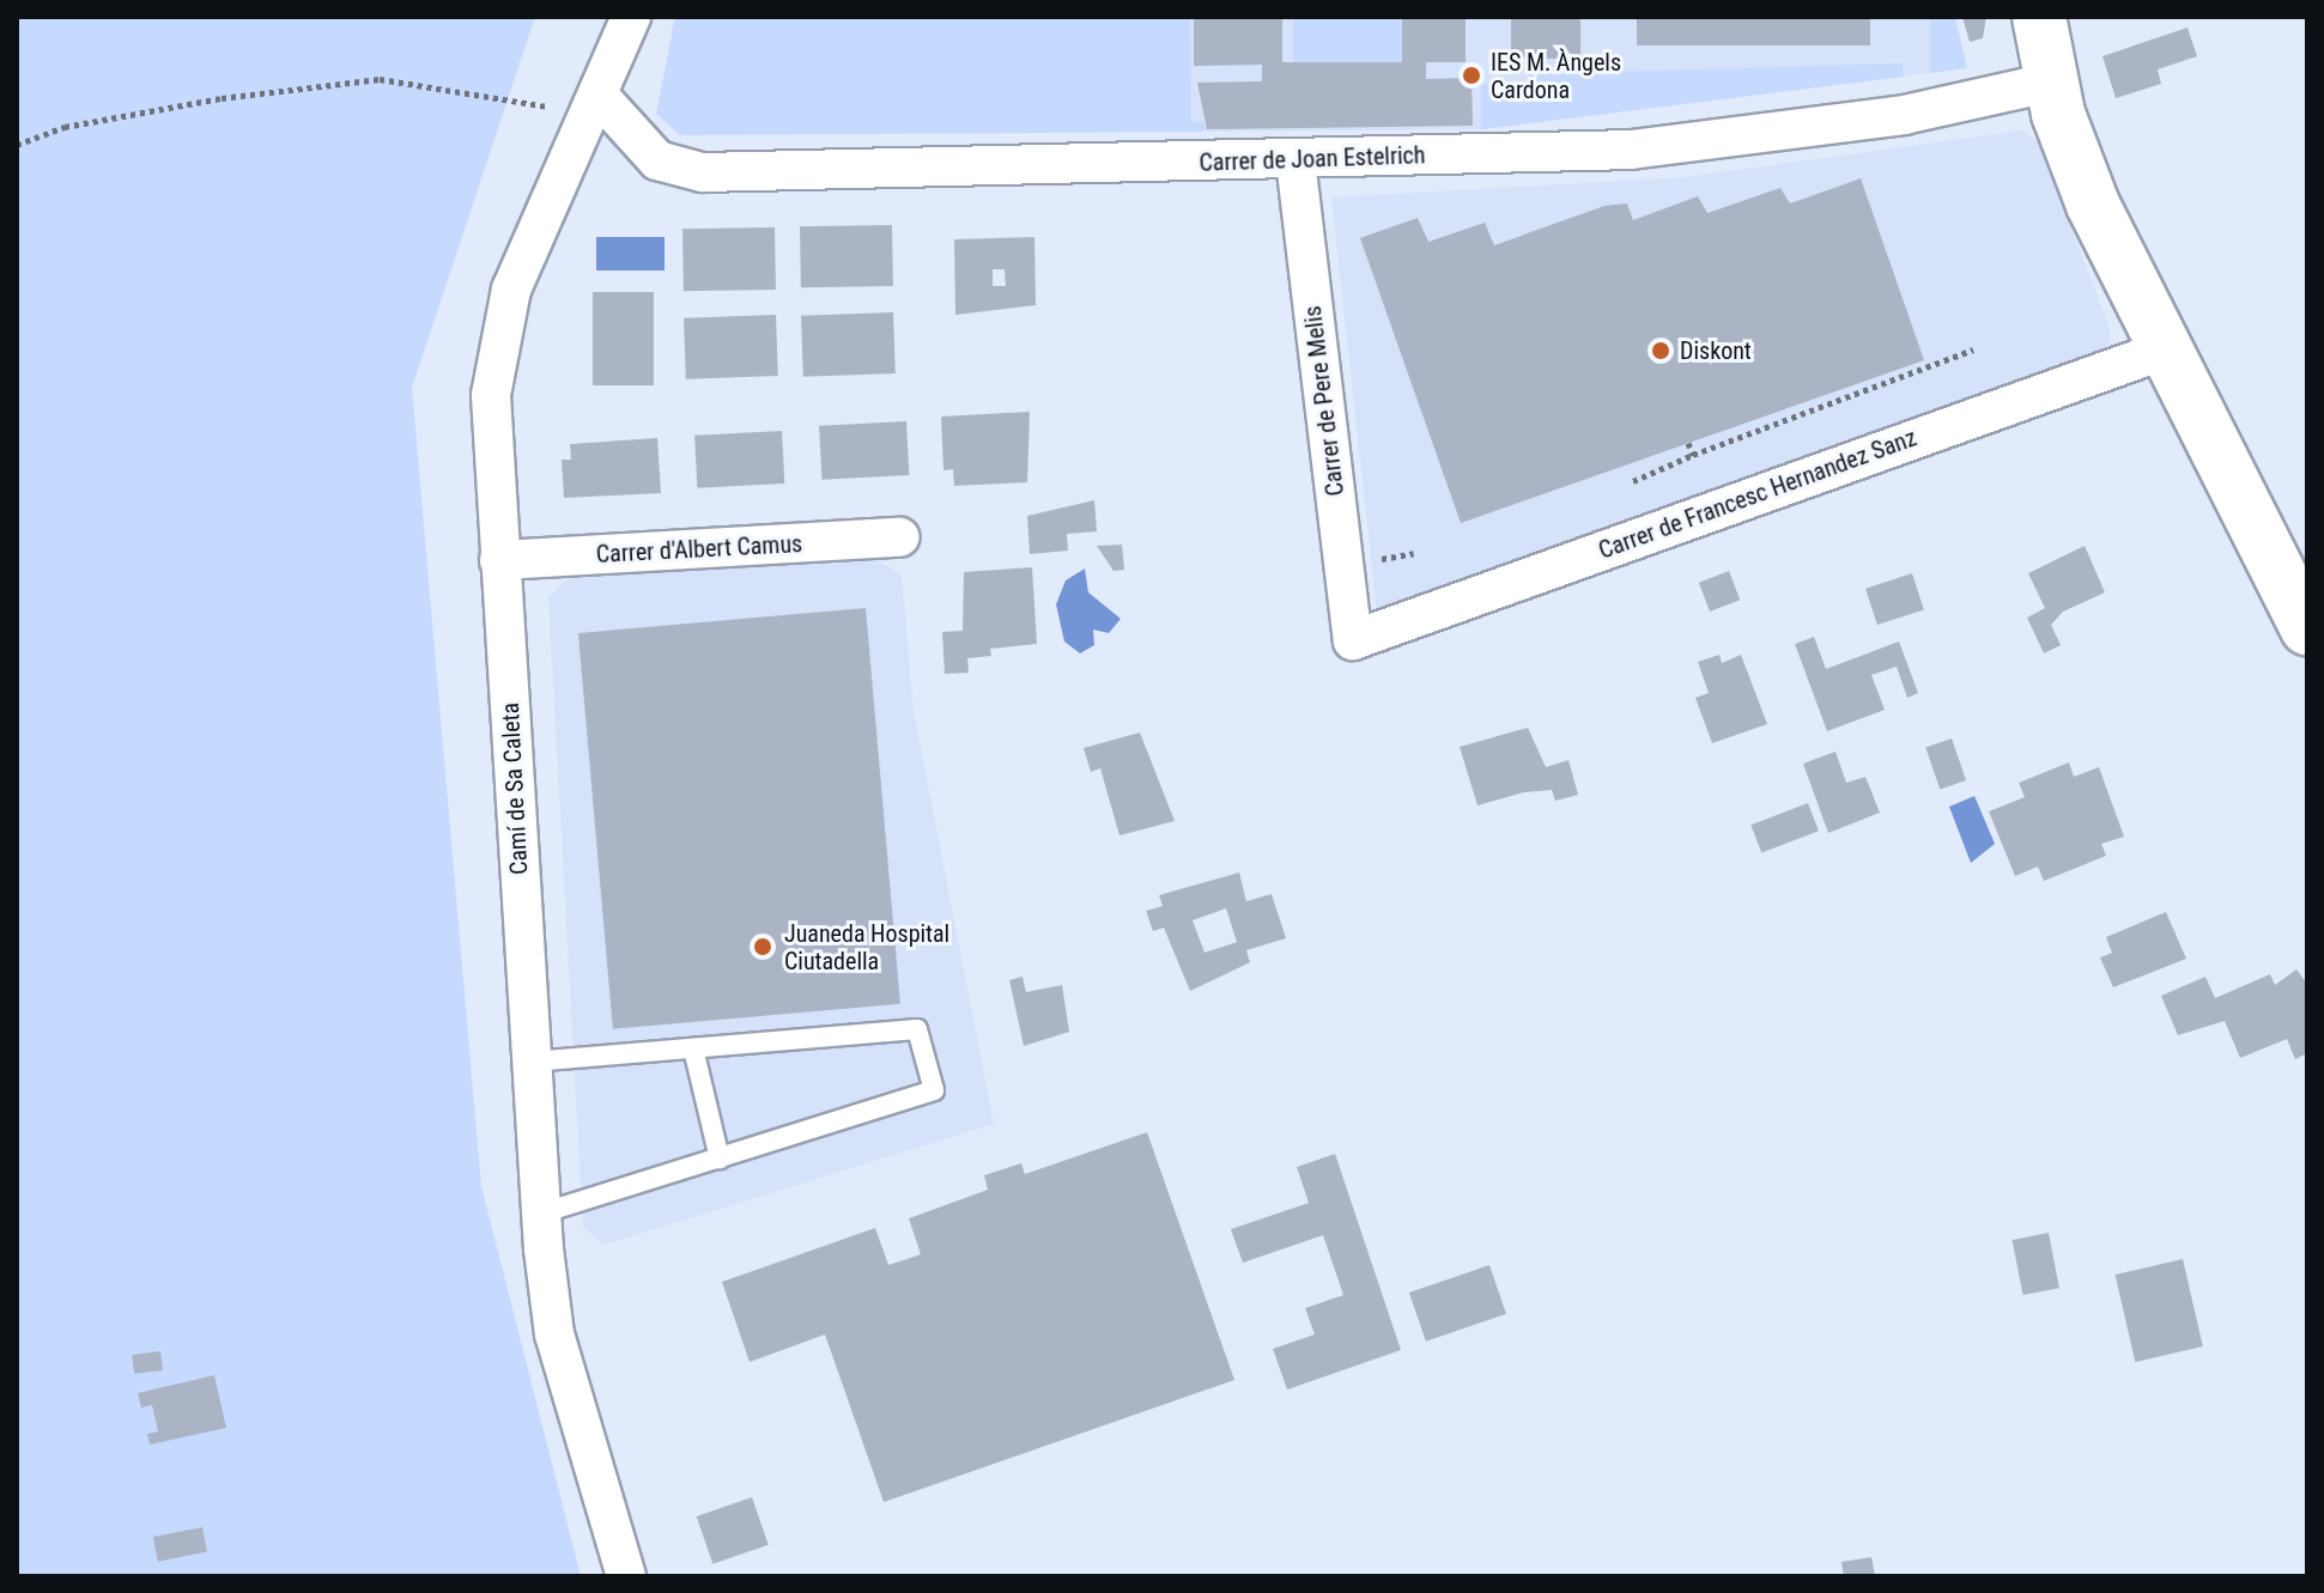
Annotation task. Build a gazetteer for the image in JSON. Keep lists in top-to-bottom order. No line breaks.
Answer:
{"streets":{"street":["Carrer de Joan Estelrich","Carrer de Pere Melis","Carrer de Francesc Hernandez Sanz","Carrer d'Albert Camus","Camí de Sa Caleta"]},"crossings":[["Carrer de Joan Estelrich","Carrer de Pere Melis"],["Carrer de Joan Estelrich","Camí de Sa Caleta"],["Carrer de Pere Melis","Carrer de Francesc Hernandez Sanz"],["Carrer d'Albert Camus","Camí de Sa Caleta"]],"places":["IES M. Àngels Cardona","Diskont","Juaneda Hospital Ciutadella"]}
